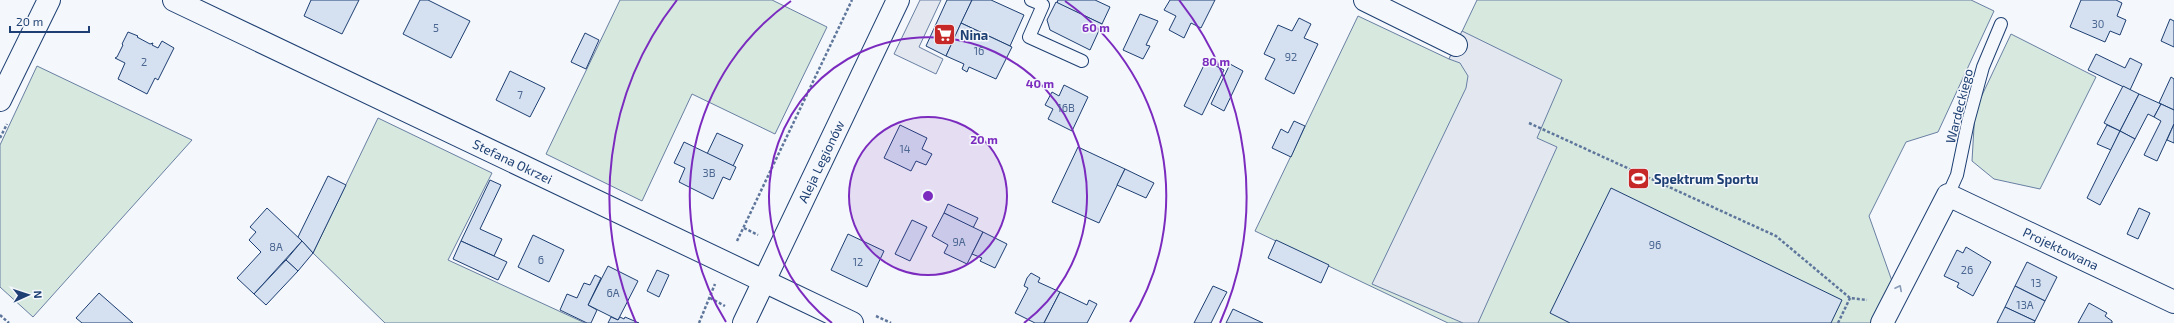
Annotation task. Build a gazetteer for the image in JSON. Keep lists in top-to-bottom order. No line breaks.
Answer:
{"streets":{"street":["Stefana Okrzei","Aleja Legionów","Projektowana"],"lane":["Wardeckiego"]},"crossings":[["Wardeckiego","Projektowana"],["Stefana Okrzei","Aleja Legionów"]],"places":{"supermarket":["Nina"],"sports":["Spektrum Sportu"]},"house_numbers":["30","5","16","92","2","7","16B","14","3B","9A","96","8A","6","12","26","13","6A","13A"],"scale_bar":"20 m","north":"right","rings":["60 m","80 m","40 m","20 m"]}
